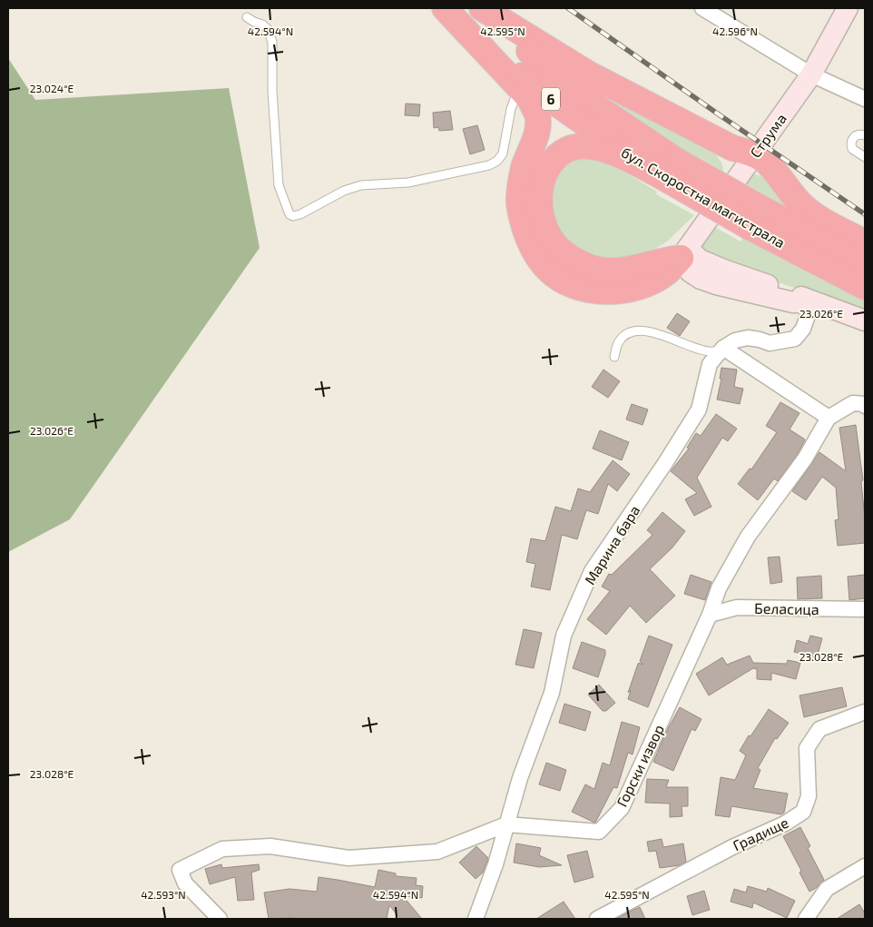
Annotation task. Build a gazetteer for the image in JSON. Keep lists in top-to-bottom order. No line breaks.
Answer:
{"streets":{"highway":["6","бул. Скоростна магистрала"],"main road":["Струма"],"street":["Марина бара","Беласица","Горски извор","Градище"]},"crossings":[["Марина бара","Горски извор"],["Беласица","Горски извор"]],"coordinates":["42.594°N","42.595°N","42.596°N","23.024°E","23.026°E","23.028°E","42.593°N"]}
